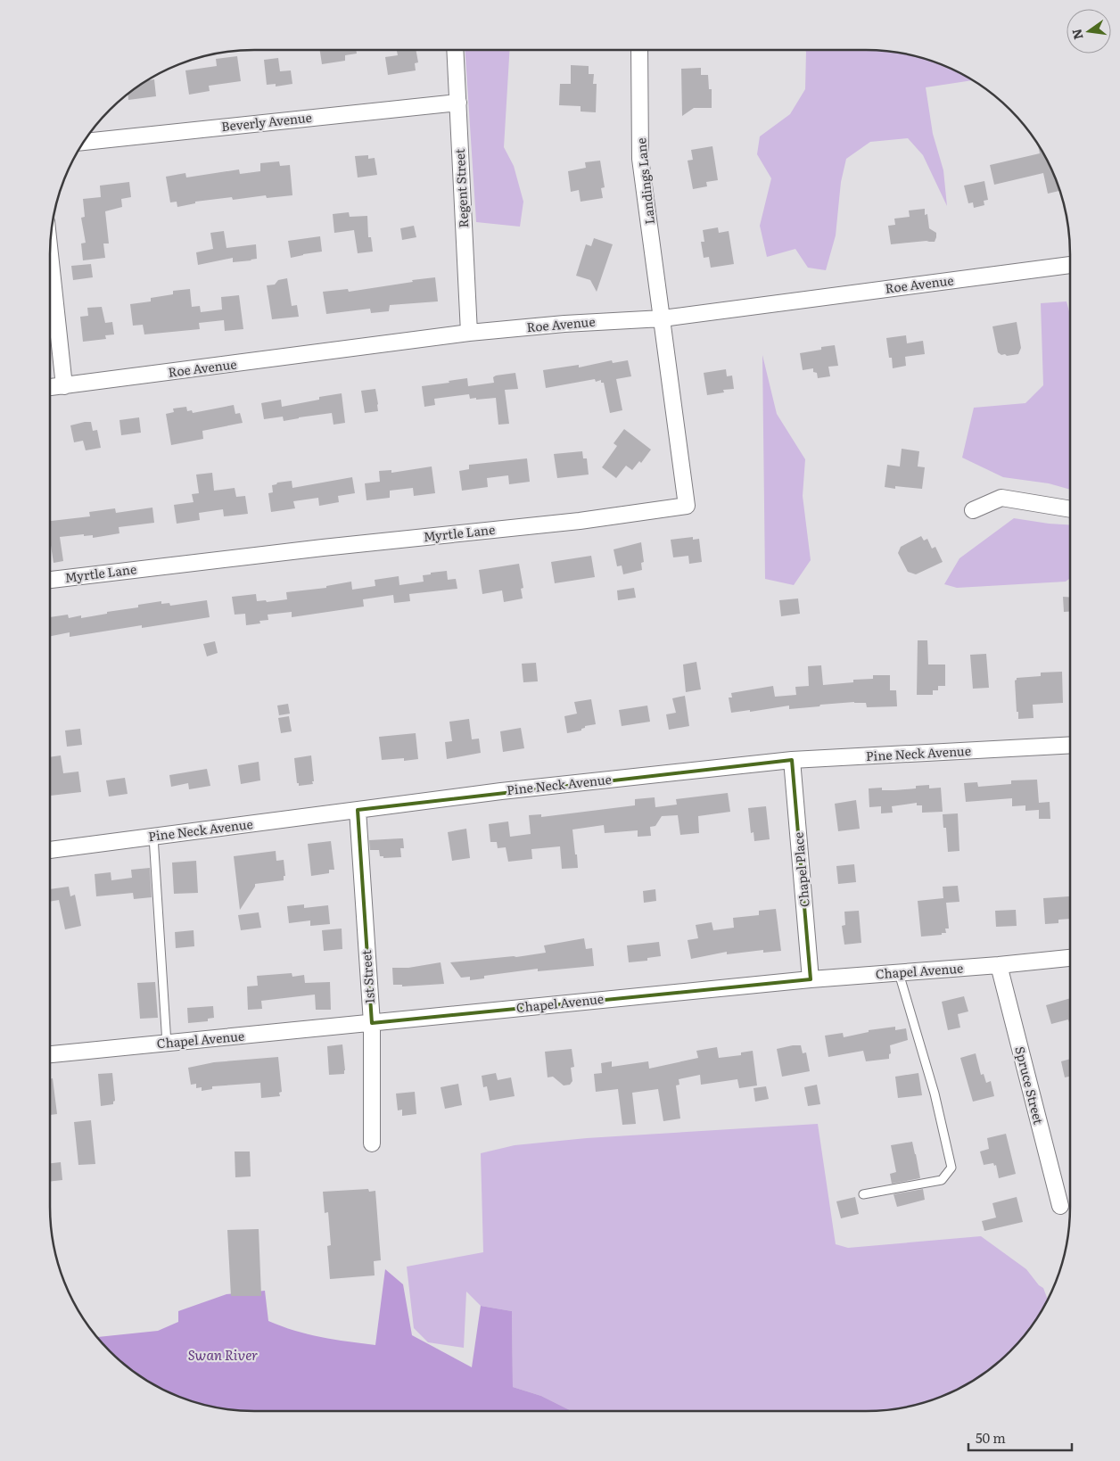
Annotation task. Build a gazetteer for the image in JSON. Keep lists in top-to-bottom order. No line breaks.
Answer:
{"streets":{"street":["Beverly Avenue","Landings Lane","Regent Street","Roe Avenue","Myrtle Lane","Pine Neck Avenue","Chapel Place","Chapel Avenue","1st Street","Spruce Street"]},"crossings":[["Beverly Avenue","Regent Street"],["Landings Lane","Roe Avenue"],["Landings Lane","Myrtle Lane"],["Regent Street","Roe Avenue"],["Roe Avenue","Myrtle Lane"],["Pine Neck Avenue","Chapel Place"],["Pine Neck Avenue","1st Street"],["Chapel Place","Chapel Avenue"],["Chapel Avenue","1st Street"],["Chapel Avenue","Spruce Street"]],"water":["Swan River"],"scale_bar":"50 m","north":"left"}
